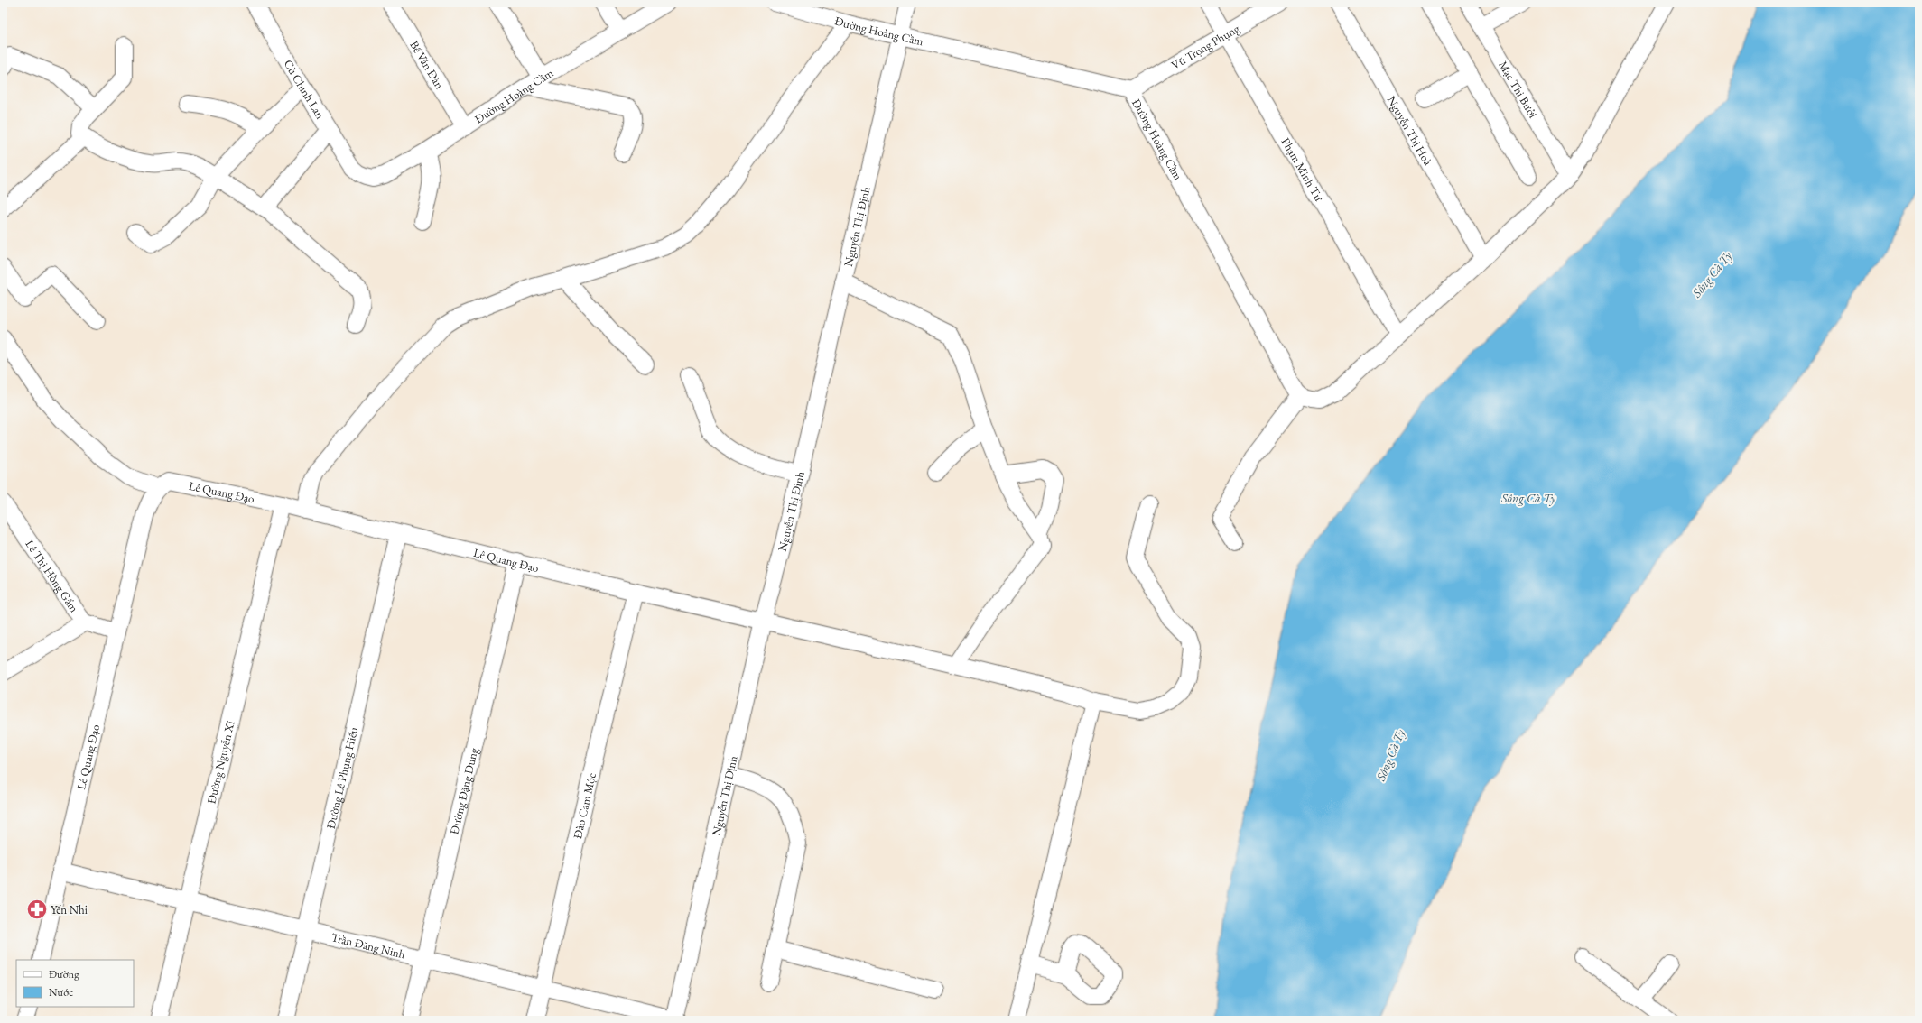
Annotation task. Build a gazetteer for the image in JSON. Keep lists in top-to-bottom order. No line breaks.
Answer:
{"streets":{"street":["Đường Hoàng Cầm","Vũ Trọng Phụng","Bế Văn Đàn","Cù Chính Lan","Mạc Thị Bưởi","Nguyễn Thị Hoà","Phạm Minh Tư","Nguyễn Thị Định","Lê Quang Đạo","Lê Thị Hồng Gấm","Đường Nguyễn Xí","Đường Lê Phụng Hiểu","Đường Đặng Dung","Đào Cam Mộc","Trần Đăng Ninh"]},"crossings":[["Đường Hoàng Cầm","Vũ Trọng Phụng"],["Đường Hoàng Cầm","Bế Văn Đàn"],["Đường Hoàng Cầm","Cù Chính Lan"],["Đường Hoàng Cầm","Nguyễn Thị Định"],["Vũ Trọng Phụng","Phạm Minh Tư"],["Nguyễn Thị Định","Lê Quang Đạo"],["Nguyễn Thị Định","Trần Đăng Ninh"],["Lê Quang Đạo","Lê Thị Hồng Gấm"],["Lê Quang Đạo","Đường Nguyễn Xí"],["Lê Quang Đạo","Đường Lê Phụng Hiểu"],["Lê Quang Đạo","Đường Đặng Dung"],["Lê Quang Đạo","Đào Cam Mộc"],["Lê Quang Đạo","Trần Đăng Ninh"],["Đường Nguyễn Xí","Trần Đăng Ninh"],["Đường Lê Phụng Hiểu","Trần Đăng Ninh"],["Đường Đặng Dung","Trần Đăng Ninh"],["Đào Cam Mộc","Trần Đăng Ninh"]],"water":["Sông Cà Ty"],"places":{"pharmacy":["Yến Nhi"]},"legend":["Đường","Nước"]}
